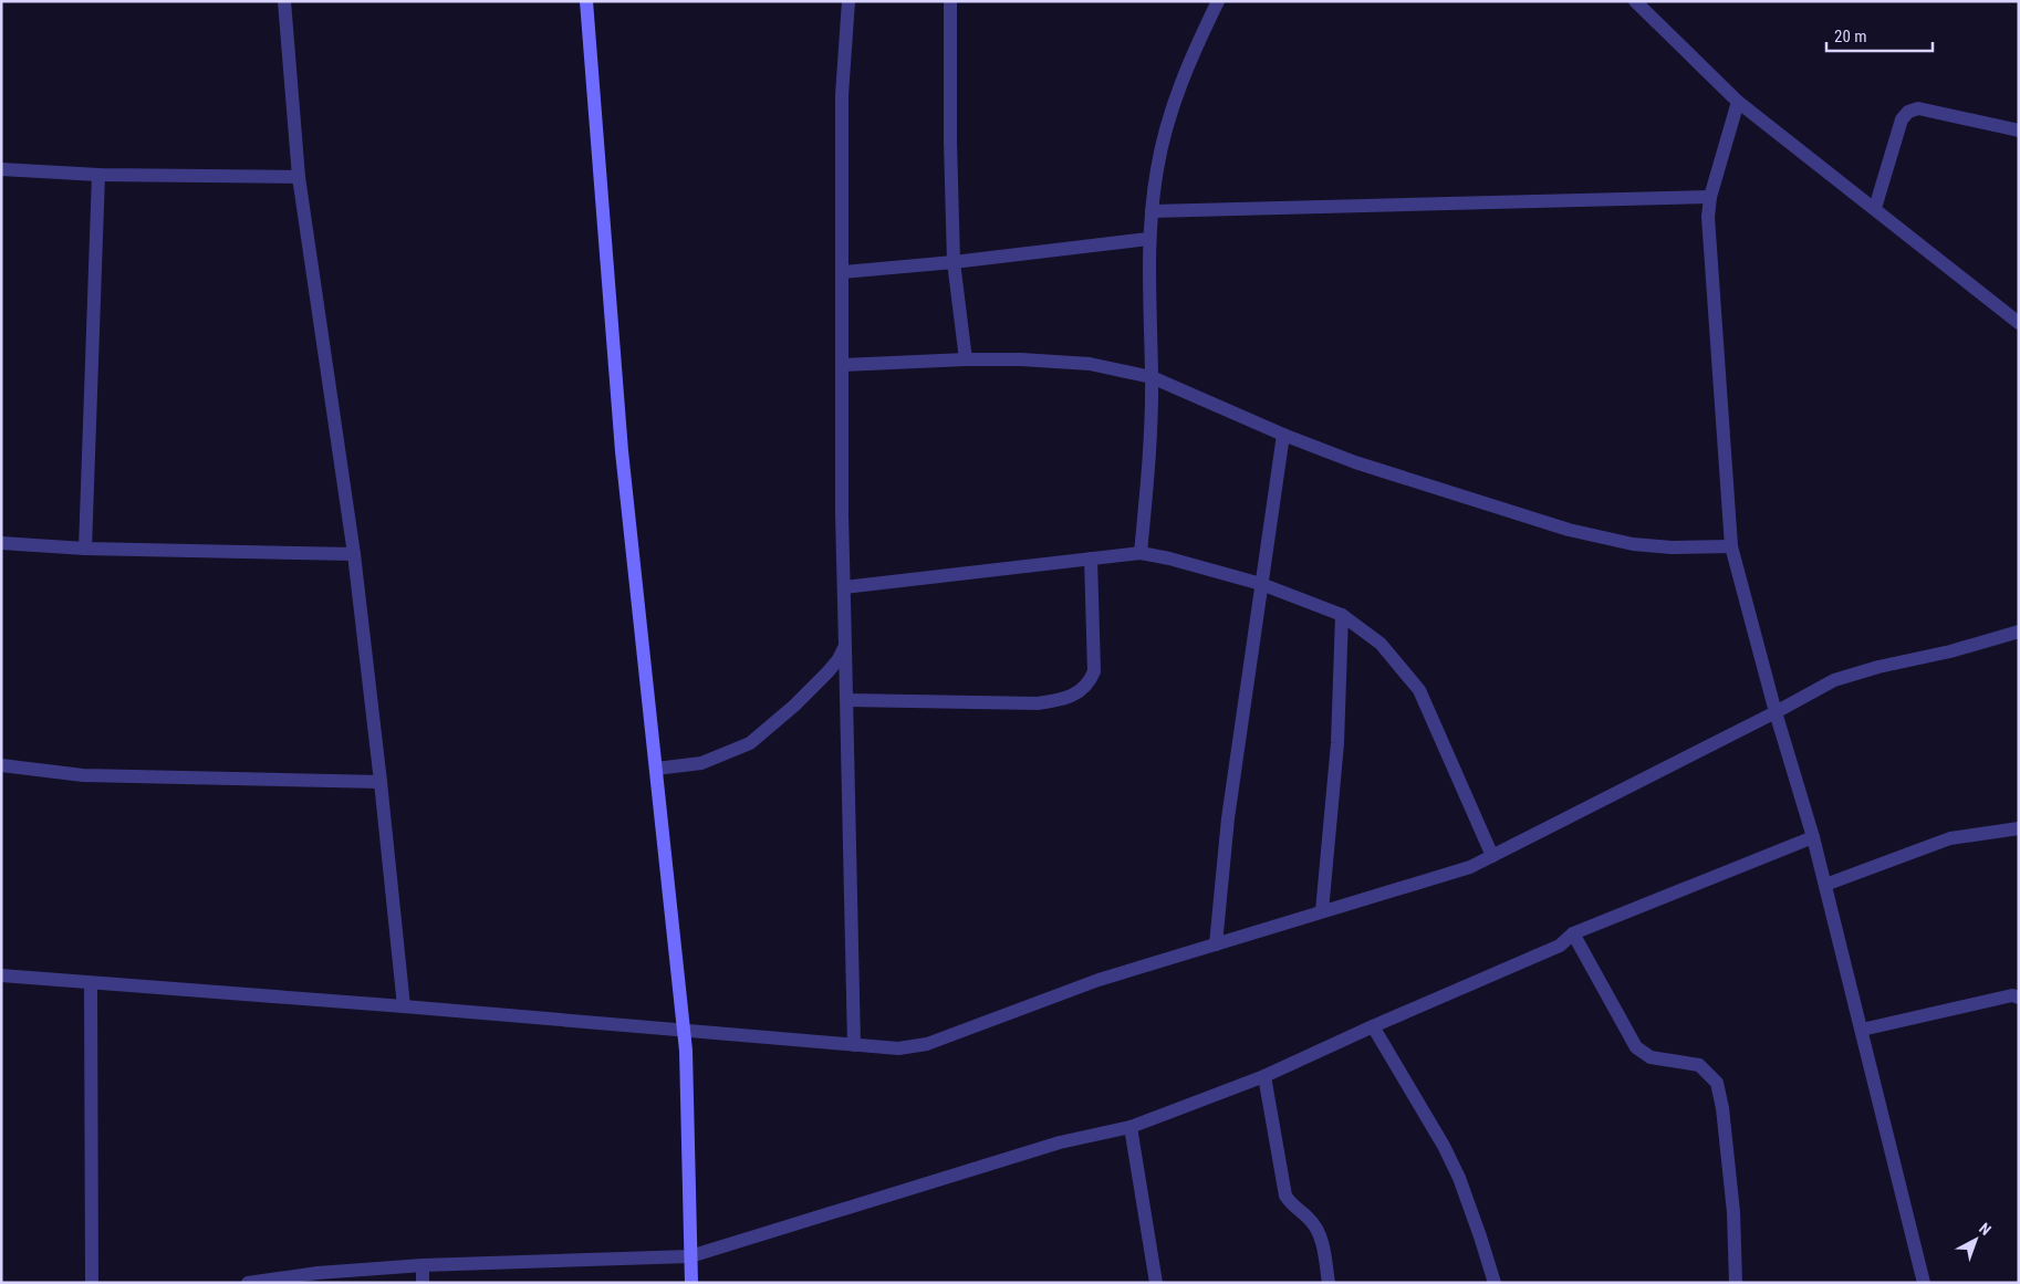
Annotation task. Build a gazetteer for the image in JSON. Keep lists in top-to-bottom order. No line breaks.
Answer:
{"scale_bar":"20 m","north":"top right"}
